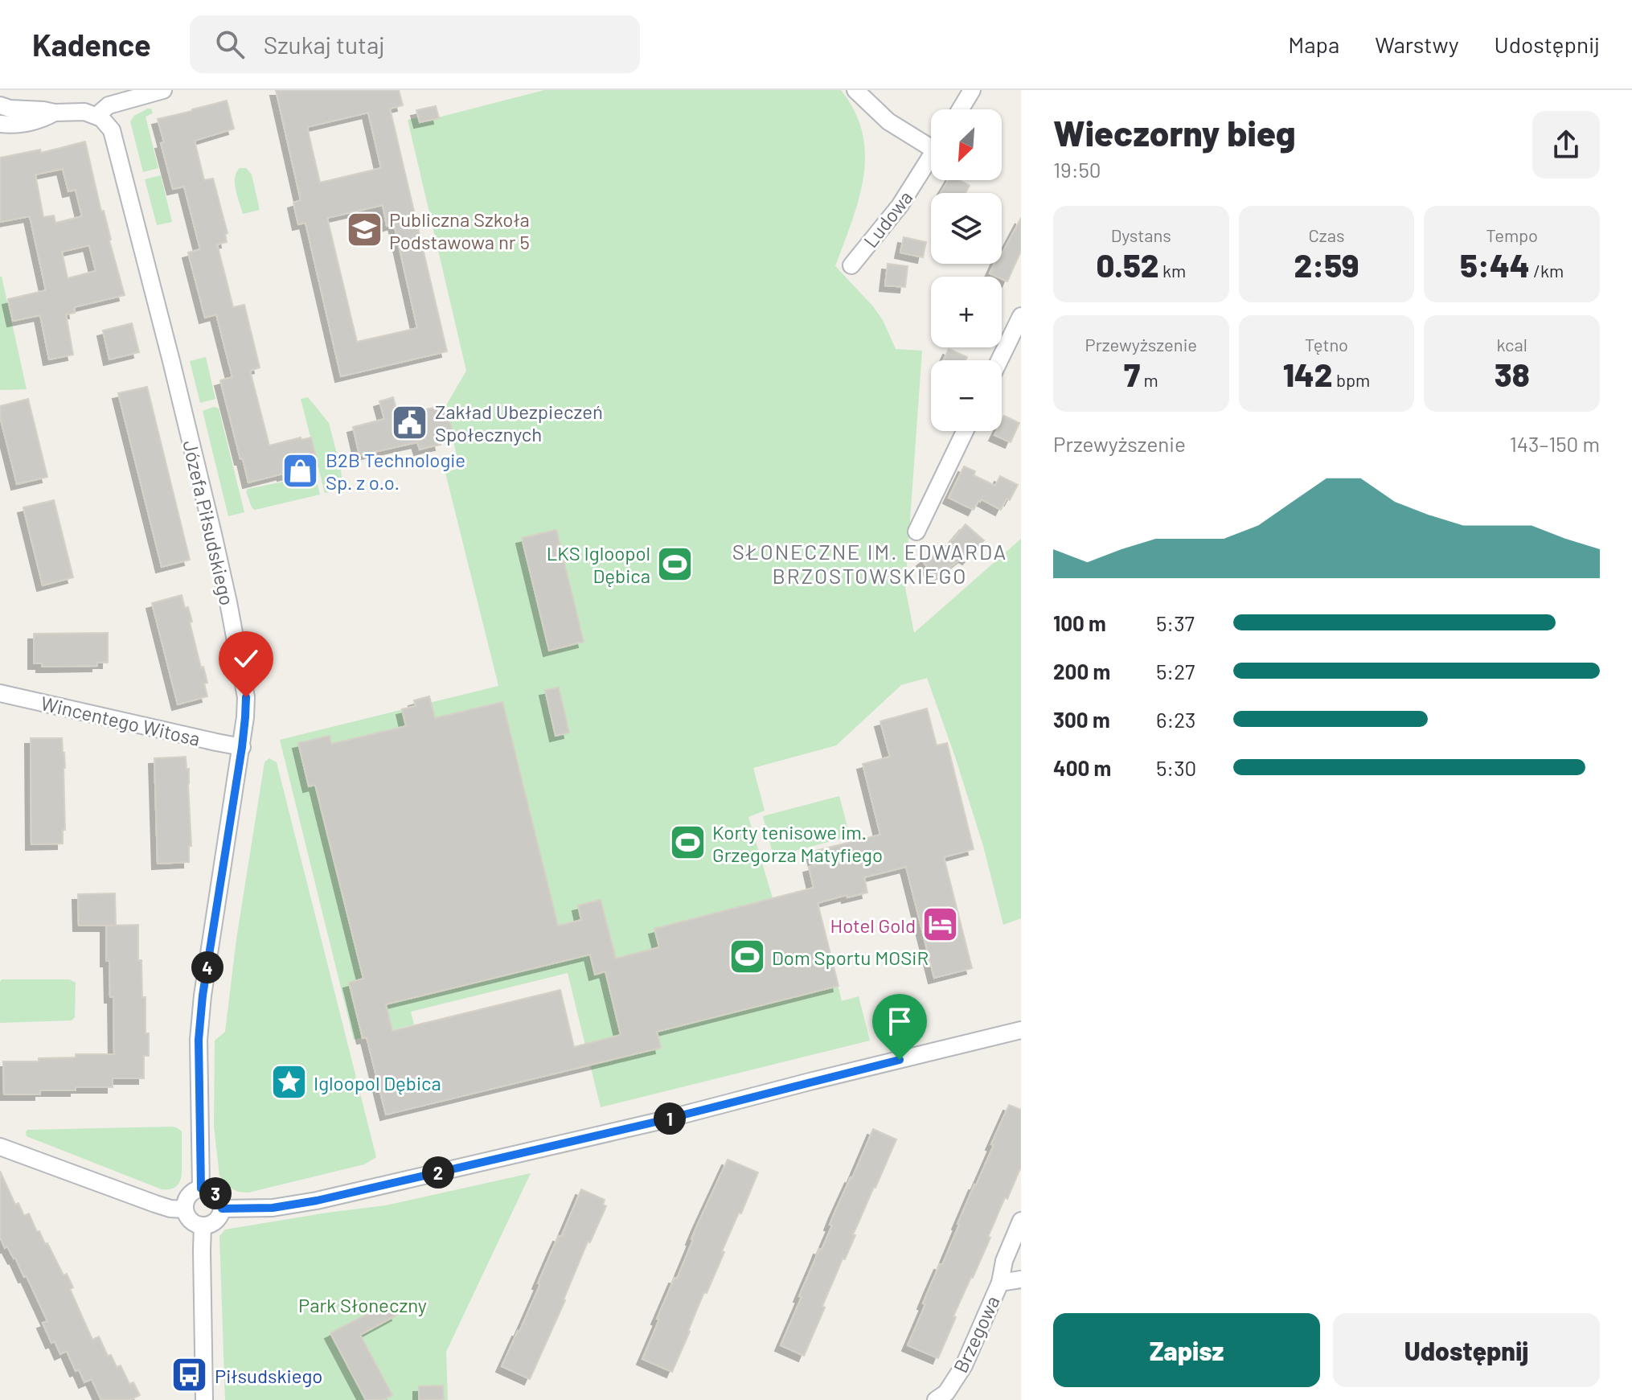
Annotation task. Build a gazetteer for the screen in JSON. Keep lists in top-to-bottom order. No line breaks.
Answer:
{"streets":{"street":["Ludowa","Józefa Piłsudskiego","Wincentego Witosa","Brzegowa"]},"crossings":[["Józefa Piłsudskiego","Wincentego Witosa"]],"districts":["SŁONECZNE IM. EDWARDA BRZOSTOWSKIEGO"],"parks":["Park Słoneczny"],"places":{"school or university":["Publiczna Szkoła Podstawowa nr 5"],"public building":["Zakład Ubezpieczeń Społecznych"],"shop":["B2B Technologie Sp. z o.o."],"sports":["LKS Igloopol Dębica","Korty tenisowe im. Grzegorza Matyfiego","Dom Sportu MOSiR"],"hotel":["Hotel Gold"],"place":["Igloopol Dębica"],"bus stop":["Piłsudskiego"]},"north":"bottom left","page":{"header":"Kadence","search":"Szukaj tutaj","nav":["Mapa","Warstwy","Udostępnij"],"heading":["Wieczorny bieg","19:50"],"map_buttons":["+","−"],"stats":[["Dystans","0.52 km"],["Czas","2:59"],["Tempo","5:44 /km"],["Przewyższenie","7 m"],["Tętno","142 bpm"],["kcal","38"]],"chart":["Przewyższenie","143–150 m"],"list":[{"name":"100 m","note":"5:37"},{"name":"200 m","note":"5:27"},{"name":"300 m","note":"6:23"},{"name":"400 m","note":"5:30"}],"pins":["4","1","2","3"],"buttons":["Zapisz","Udostępnij"]}}
